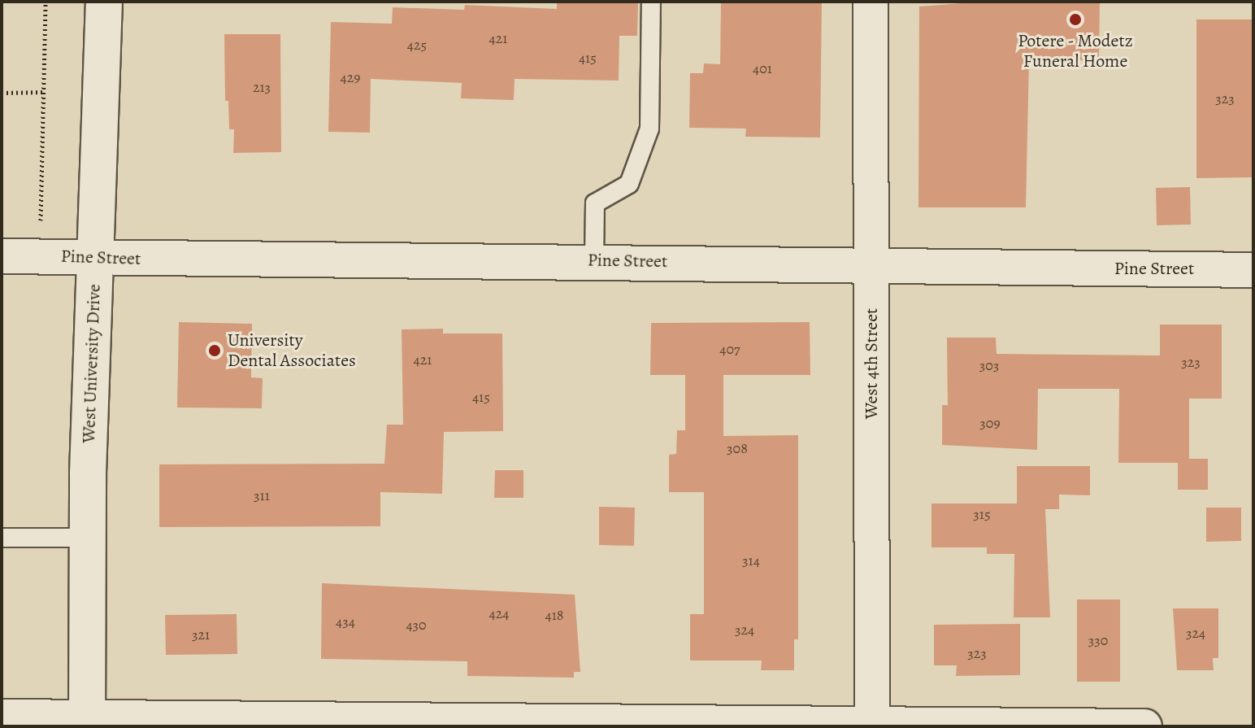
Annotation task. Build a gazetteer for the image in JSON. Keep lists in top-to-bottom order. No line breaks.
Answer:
{"streets":{"main road":["West University Drive"],"street":["Pine Street","West 4th Street"]},"crossings":[["Pine Street","West University Drive"],["Pine Street","West 4th Street"]],"places":["Potere - Modetz Funeral Home","University Dental Associates"],"house_numbers":["421","425","415","401","429","213","323","407","421","323","303","415","309","308","311","315","314","424","418","434","430","324","324","321","330","323"]}
